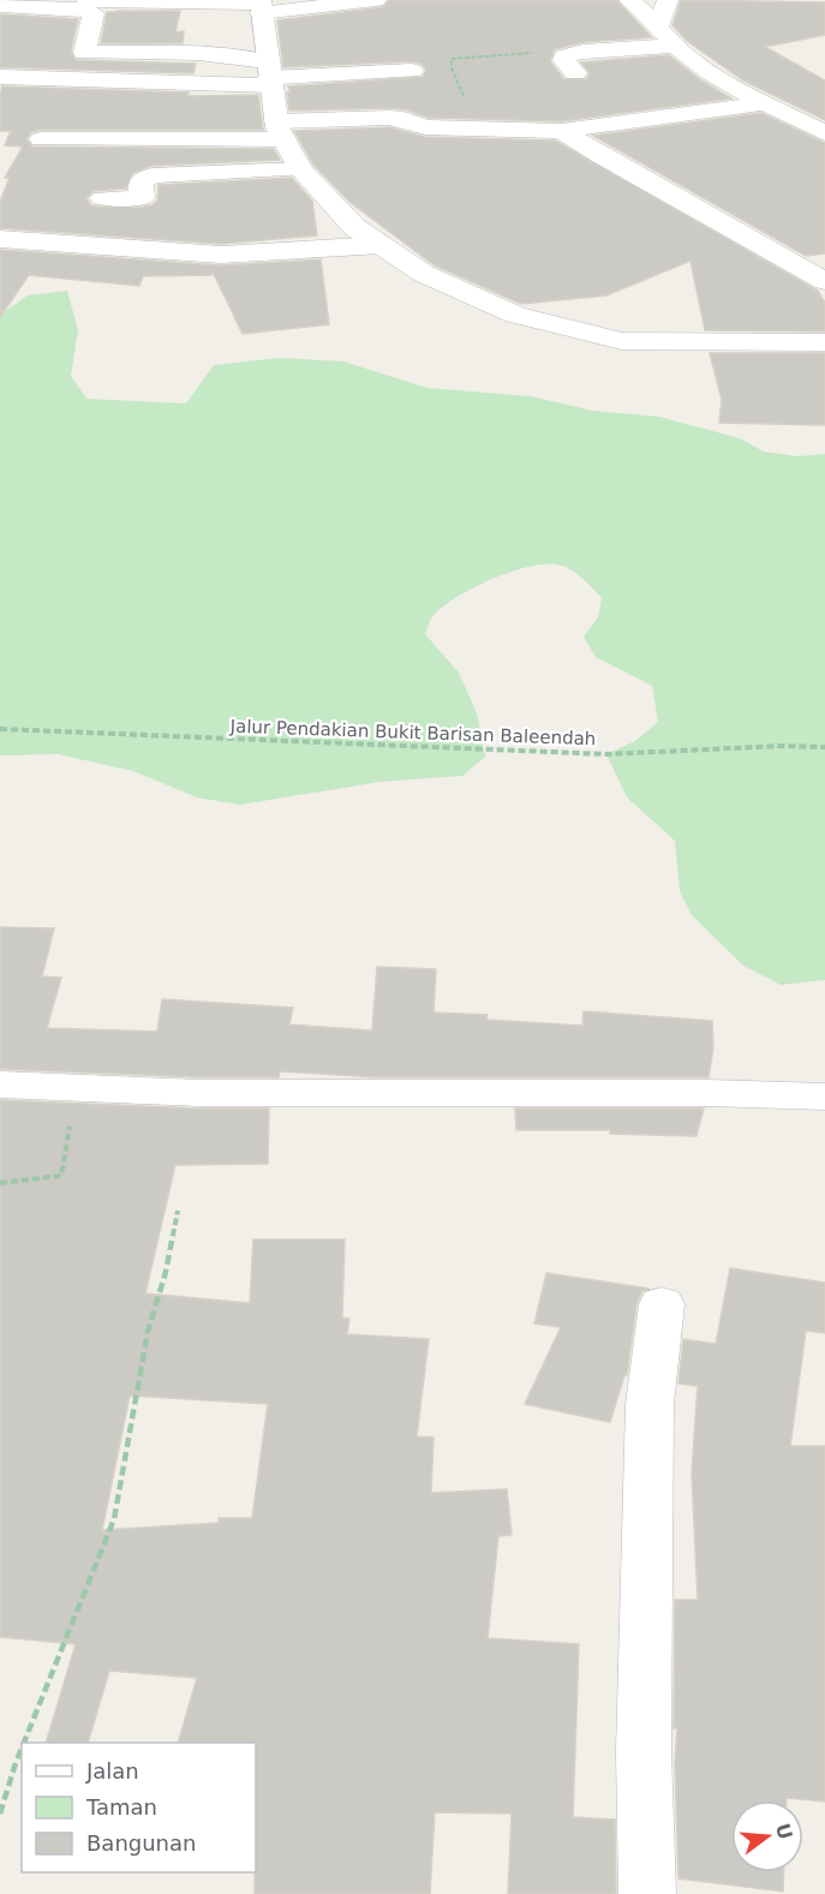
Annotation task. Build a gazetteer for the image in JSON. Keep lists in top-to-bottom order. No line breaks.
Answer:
{"streets":{"path":["Jalur Pendakian Bukit Barisan Baleendah"]},"legend":["Jalan","Taman","Bangunan"],"north":"right"}
